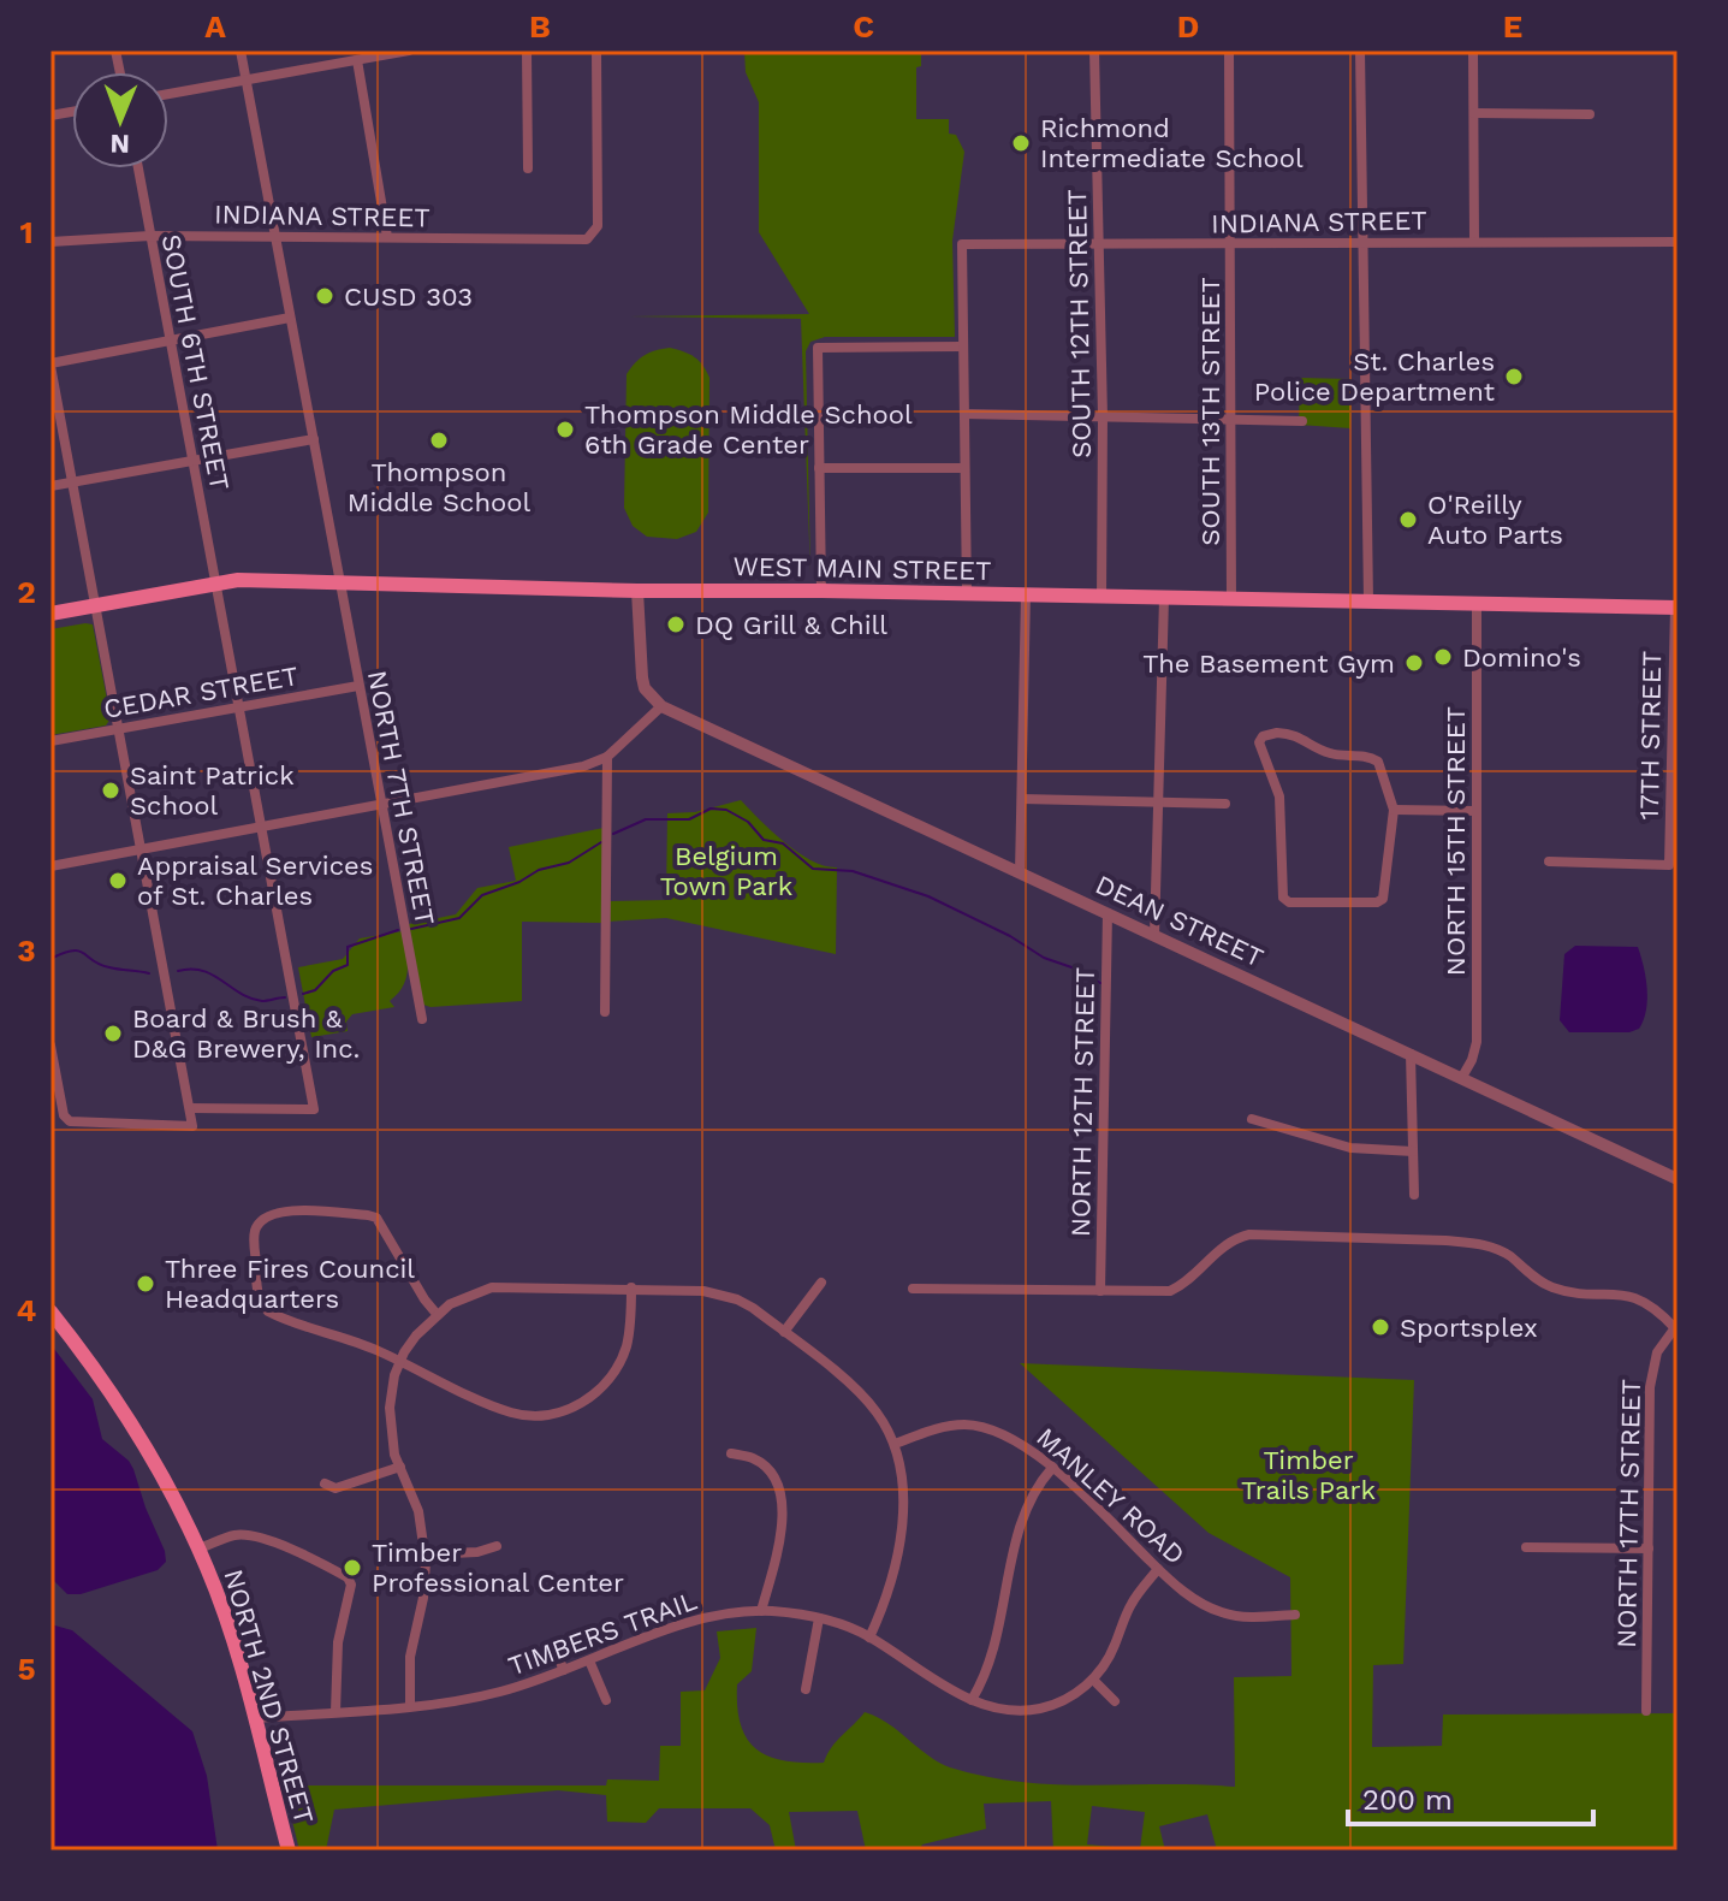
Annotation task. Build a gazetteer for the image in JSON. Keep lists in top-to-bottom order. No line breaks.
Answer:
{"streets":{"main road":["WEST MAIN STREET","NORTH 2ND STREET"],"street":["INDIANA STREET","SOUTH 12TH STREET","SOUTH 6TH STREET","SOUTH 13TH STREET","CEDAR STREET","17TH STREET","NORTH 7TH STREET","NORTH 15TH STREET","DEAN STREET","NORTH 12TH STREET","MANLEY ROAD","NORTH 17TH STREET","TIMBERS TRAIL"]},"crossings":[["INDIANA STREET","SOUTH 12TH STREET"],["INDIANA STREET","SOUTH 6TH STREET"],["INDIANA STREET","SOUTH 13TH STREET"],["INDIANA STREET","NORTH 7TH STREET"],["SOUTH 12TH STREET","WEST MAIN STREET"],["SOUTH 6TH STREET","WEST MAIN STREET"],["SOUTH 6TH STREET","CEDAR STREET"],["SOUTH 13TH STREET","WEST MAIN STREET"],["WEST MAIN STREET","17TH STREET"],["WEST MAIN STREET","NORTH 7TH STREET"],["WEST MAIN STREET","NORTH 15TH STREET"],["CEDAR STREET","NORTH 7TH STREET"],["NORTH 15TH STREET","DEAN STREET"],["DEAN STREET","NORTH 12TH STREET"],["MANLEY ROAD","TIMBERS TRAIL"],["TIMBERS TRAIL","NORTH 2ND STREET"]],"parks":["Belgium Town Park","Timber Trails Park"],"places":["Richmond Intermediate School","CUSD 303","St. Charles Police Department","Thompson Middle School 6th Grade Center","Thompson Middle School","O'Reilly Auto Parts","DQ Grill & Chill","Domino's","The Basement Gym","Saint Patrick School","Appraisal Services of St. Charles","Board & Brush & D&G Brewery, Inc.","Three Fires Council Headquarters","Sportsplex","Timber Professional Center"],"scale_bar":"200 m","north":"bottom","grid":{"columns":["A","B","C","D","E"],"rows":["1","2","3","4","5"]}}
